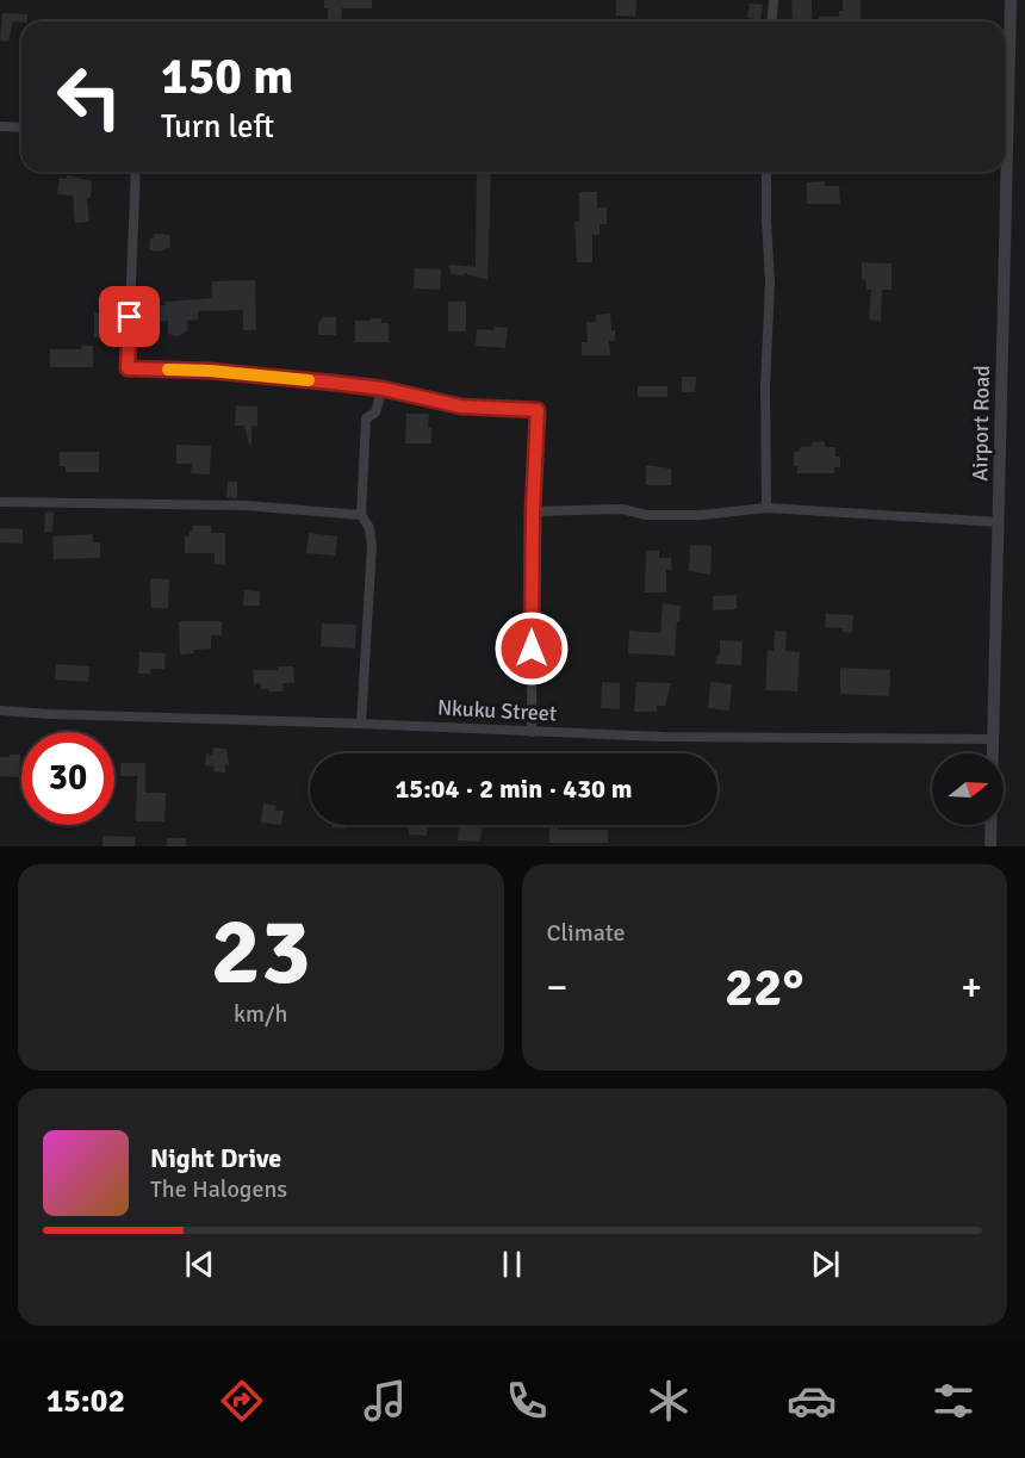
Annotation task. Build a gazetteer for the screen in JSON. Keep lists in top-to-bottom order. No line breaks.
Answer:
{"streets":{"street":["Airport Road","Nkuku Street"]},"crossings":[["Airport Road","Nkuku Street"]],"north":"right","page":{"turn":["150 m","Turn left"],"limit":"30","trip":"15:04 · 2 min · 430 m","tile":[["23","km/h"],"Climate"],"heat":["−","22°","+"],"song":["Night Drive","The Halogens"],"tabs":"15:02"}}
